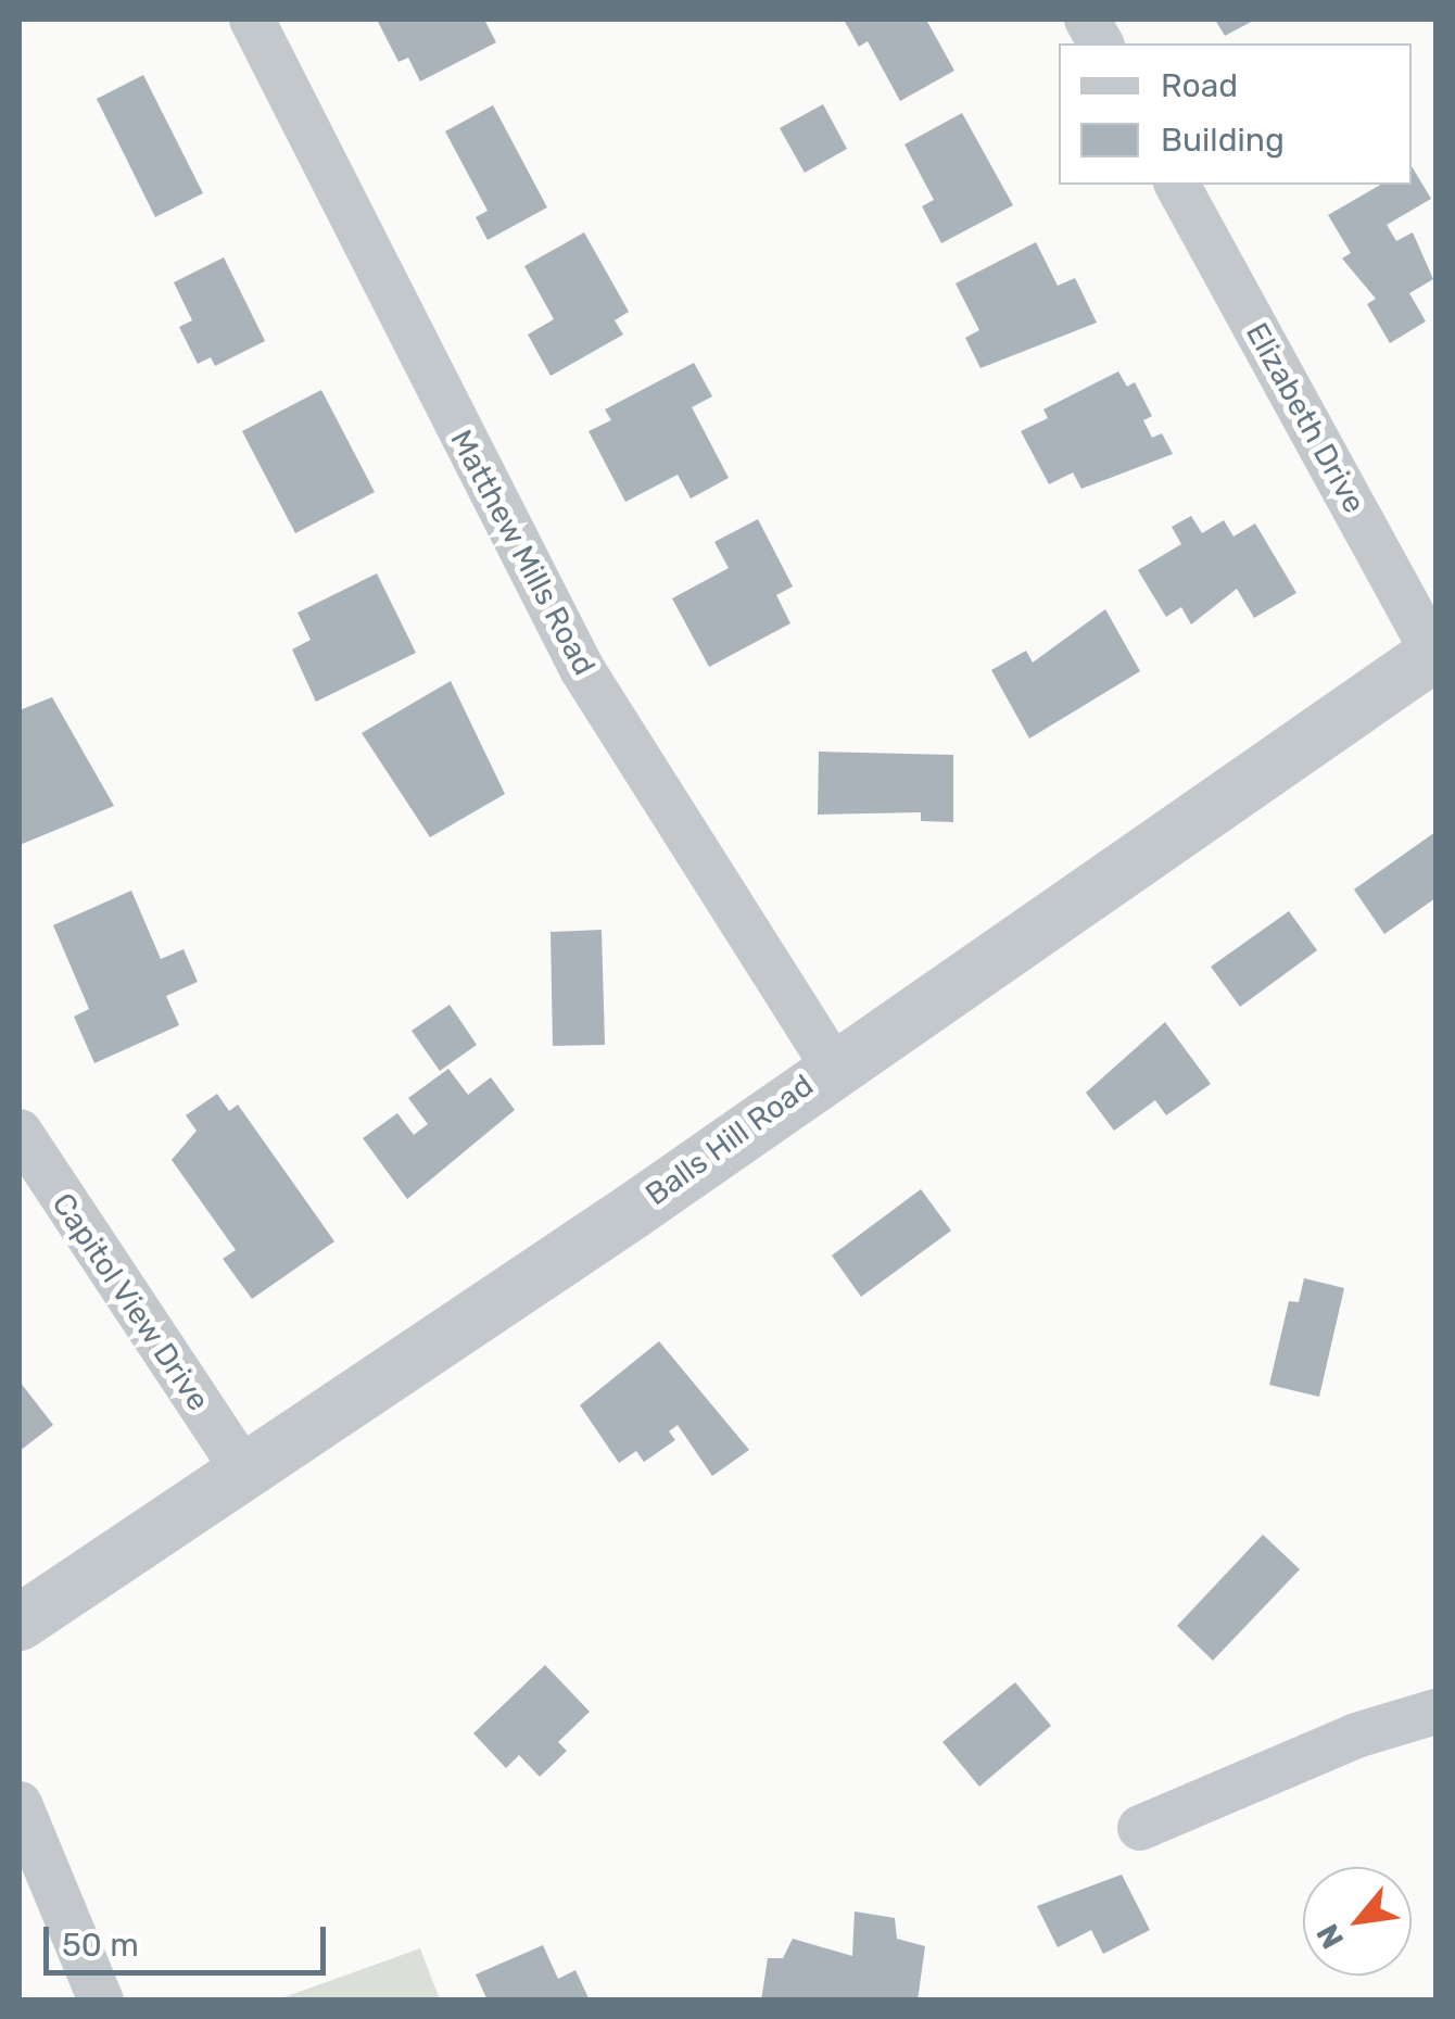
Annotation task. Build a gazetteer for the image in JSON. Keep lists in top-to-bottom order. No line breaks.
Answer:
{"streets":{"street":["Elizabeth Drive","Matthew Mills Road","Balls Hill Road","Capitol View Drive"]},"crossings":[["Elizabeth Drive","Balls Hill Road"],["Matthew Mills Road","Balls Hill Road"],["Balls Hill Road","Capitol View Drive"]],"legend":["Road","Building"],"scale_bar":"50 m","north":"bottom left"}
